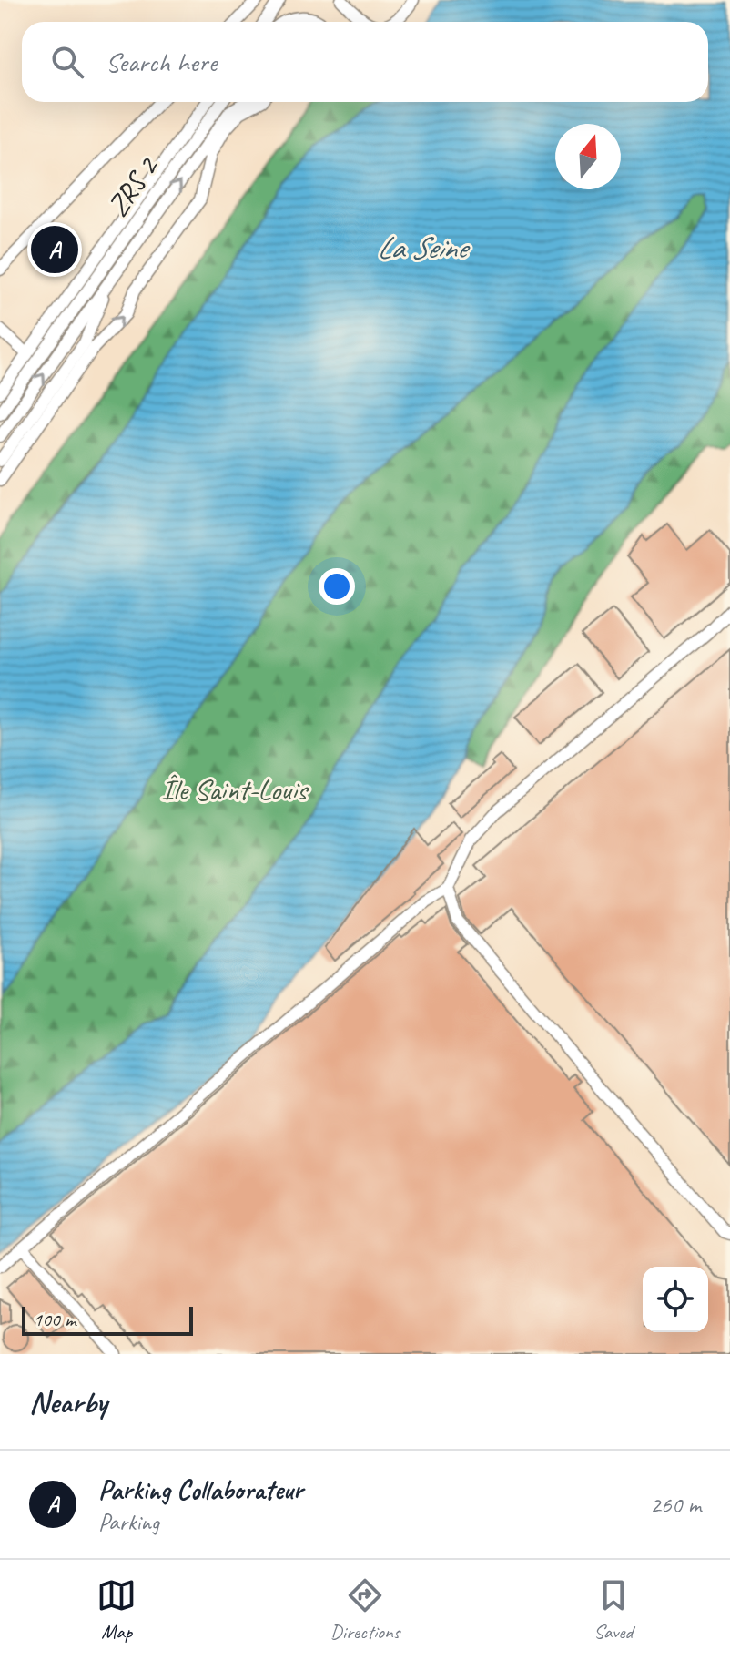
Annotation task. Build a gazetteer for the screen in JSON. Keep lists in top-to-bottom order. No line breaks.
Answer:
{"streets":{"street":["ZRS 2"]},"water":["La Seine"],"parks":["Île Saint-Louis"],"scale_bar":"100 m","north":"top","page":{"search":"Search here","pins":"A","scale":"100 m","heading":"Nearby","list":[{"mark":"A","name":"Parking Collaborateur","note":"Parking","value":"260 m"}],"nav":["Map","Directions","Saved"]}}
